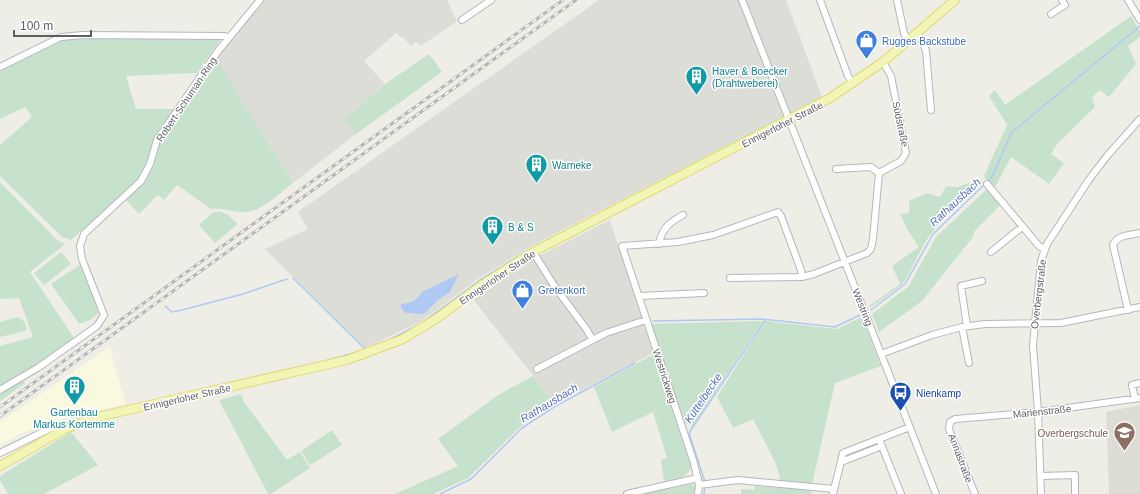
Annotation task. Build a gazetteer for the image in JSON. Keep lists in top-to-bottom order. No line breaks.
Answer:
{"streets":{"main road":["Ennigerloher Straße"],"street":["Robert-Schuman-Ring","Südstraße","Overbergstraße","Westring","Westrickweg","Marienstraße","Annastraße"]},"crossings":[["Ennigerloher Straße","Südstraße"],["Ennigerloher Straße","Westring"],["Overbergstraße","Marienstraße"],["Marienstraße","Annastraße"]],"water":["Rathausbach","Küttelbecke"],"places":{"shop":["Rugges Backstube","Gretenkort"],"building":["Haver & Boecker (Drahtweberei)","Warneke","B & S","Gartenbau Markus Kortemme"],"bus stop":["Nienkamp"],"school or university":["Overbergschule"]},"scale_bar":"100 m"}
